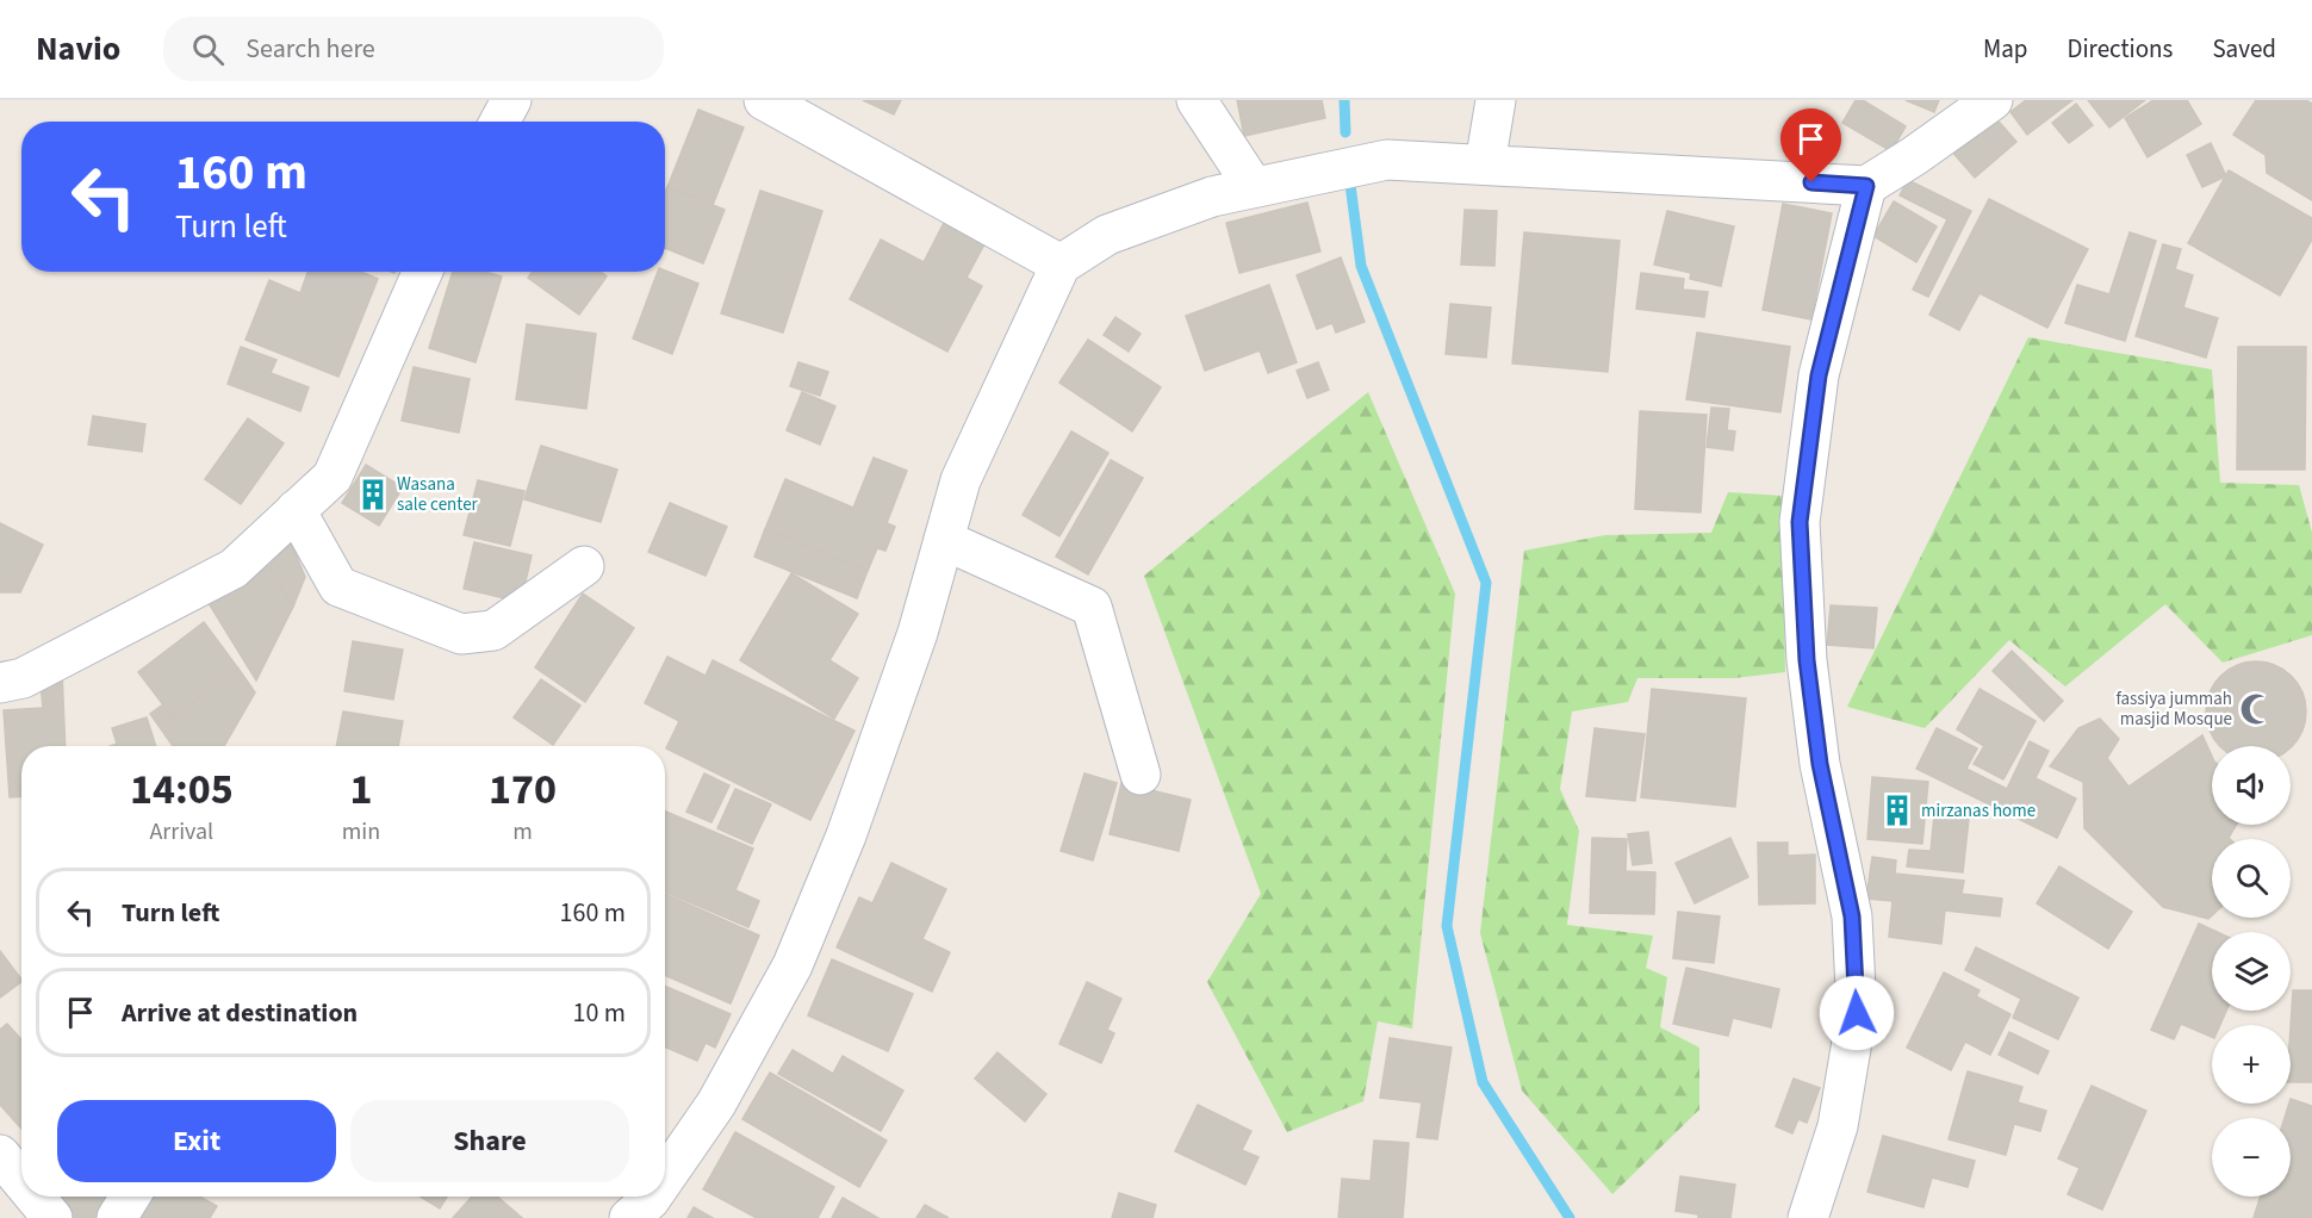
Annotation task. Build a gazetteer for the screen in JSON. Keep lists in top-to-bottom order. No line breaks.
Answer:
{"places":{"building":["Wasana sale center","mirzanas home"],"mosque":["fassiya jummah masjid Mosque"]},"page":{"header":"Navio","search":"Search here","nav":["Map","Directions","Saved"],"turn":["160 m","Turn left"],"map_buttons":["+","−"],"eta":["14:05","Arrival","1","min","170","m"],"list":[{"name":"Turn left","value":"160 m"},{"name":"Arrive at destination","value":"10 m"}],"buttons":["Exit","Share"]}}
